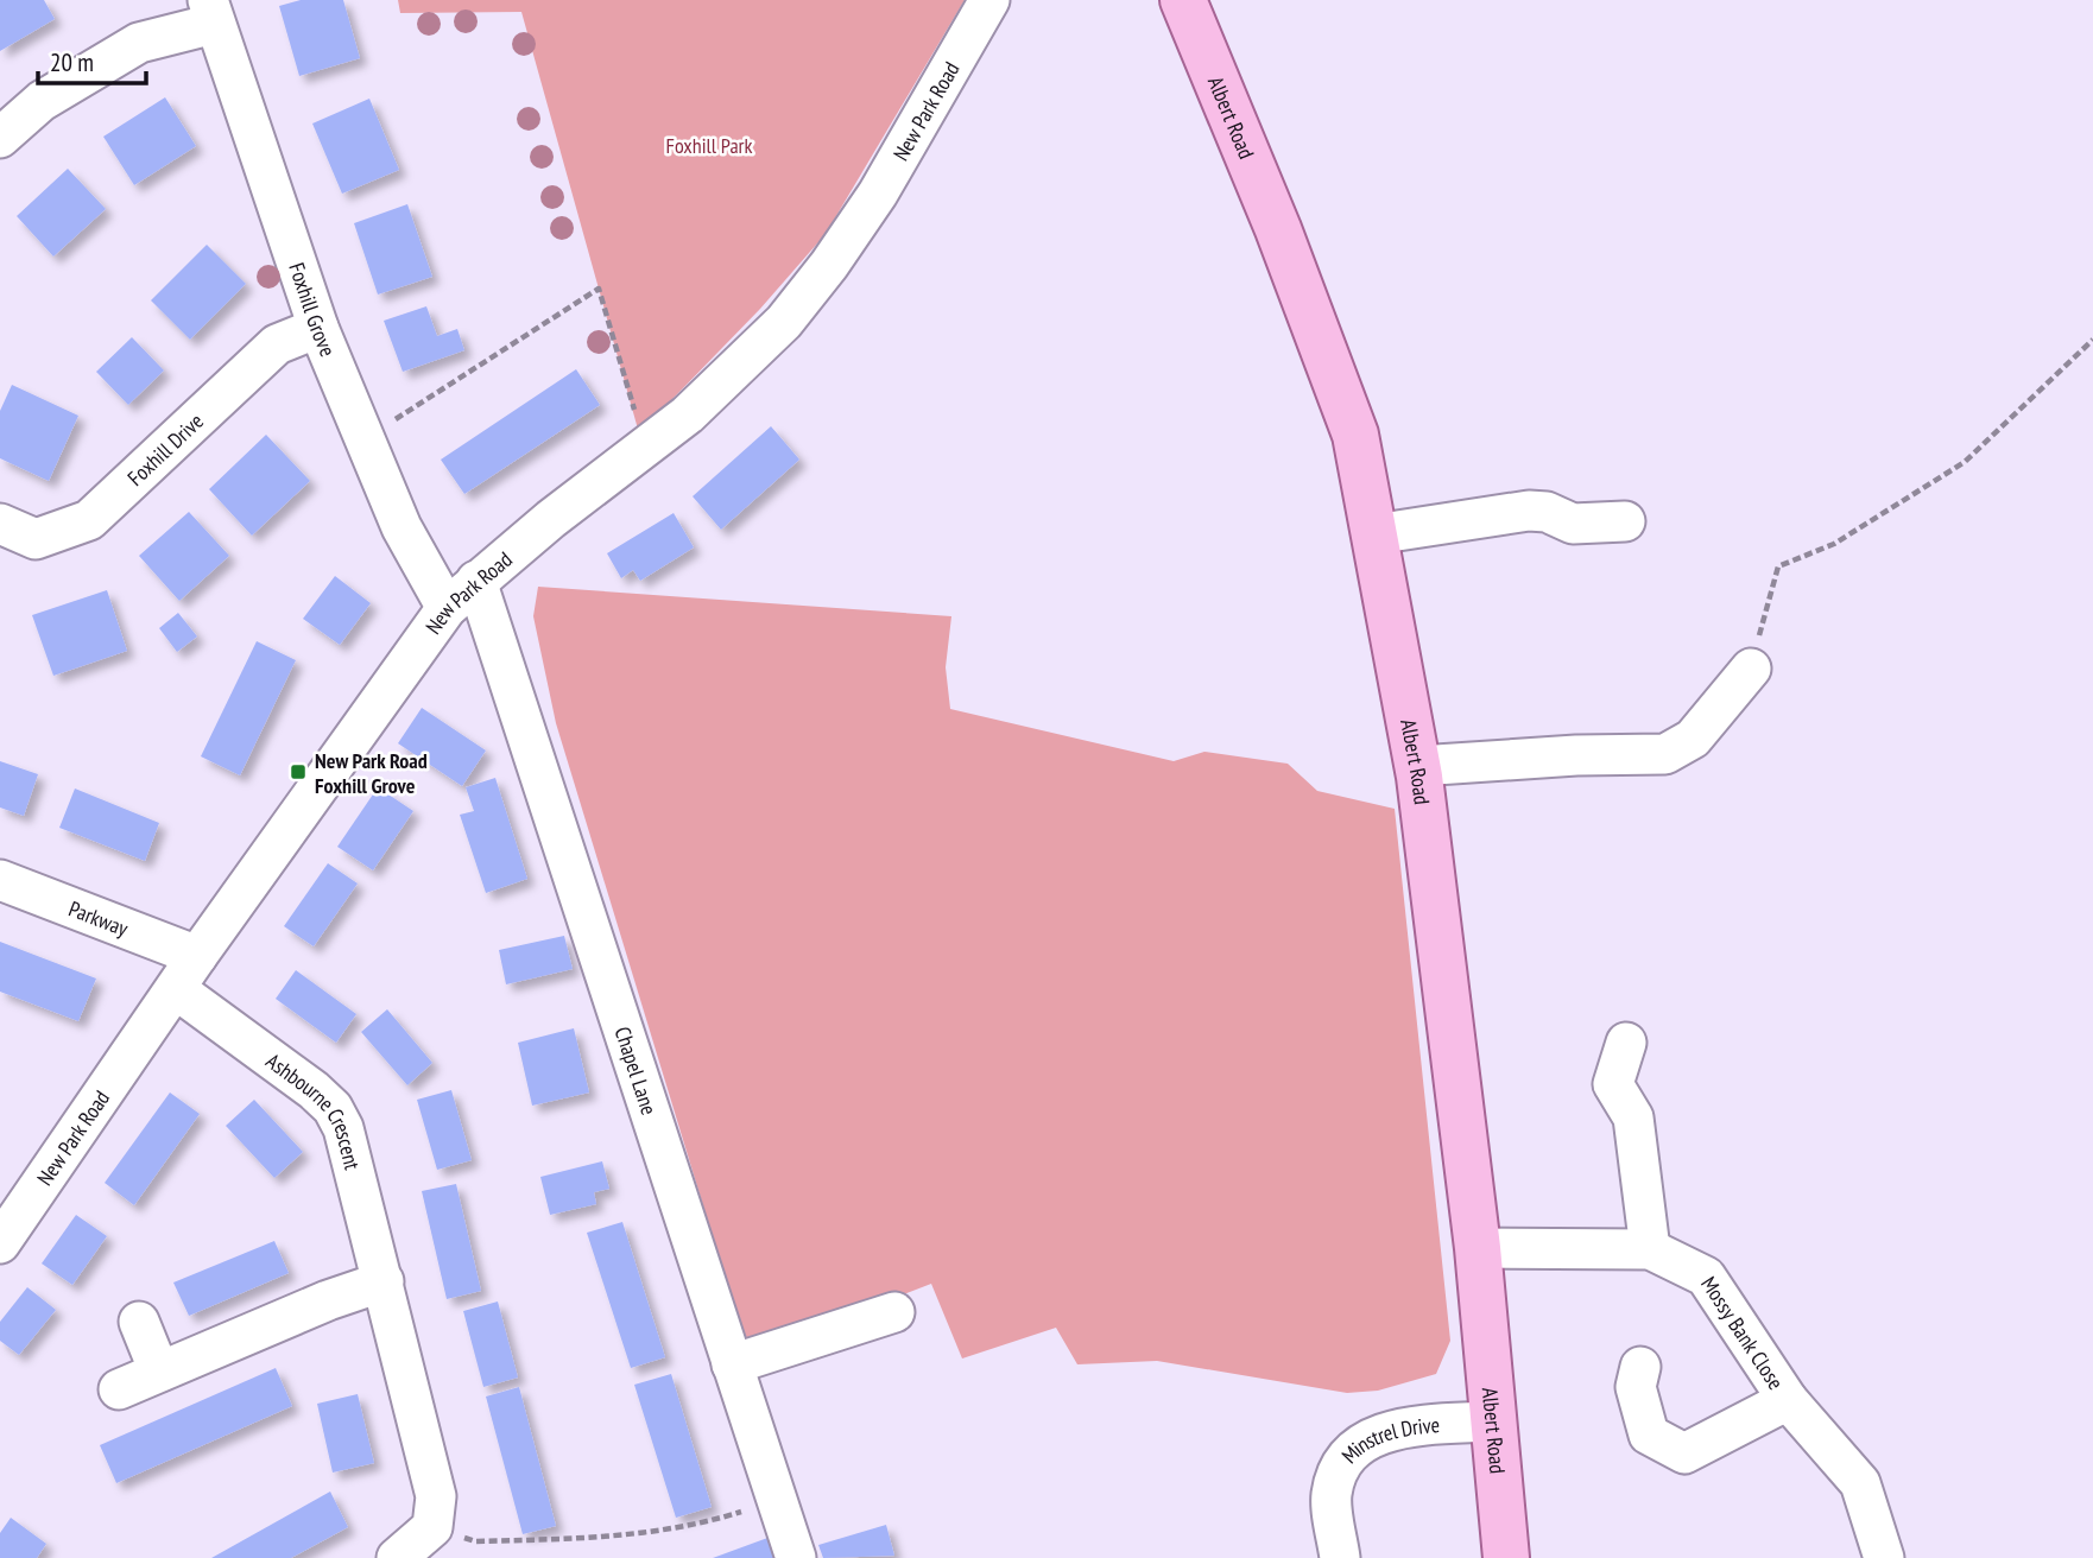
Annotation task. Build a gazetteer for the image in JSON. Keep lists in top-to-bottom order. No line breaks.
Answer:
{"streets":{"main road":["Albert Road"],"street":["New Park Road","Foxhill Grove","Foxhill Drive","Parkway","Chapel Lane","Ashbourne Crescent","Mossy Bank Close","Minstrel Drive"]},"crossings":[["New Park Road","Foxhill Grove"],["New Park Road","Parkway"],["New Park Road","Chapel Lane"],["New Park Road","Ashbourne Crescent"],["Albert Road","Mossy Bank Close"],["Albert Road","Minstrel Drive"],["Foxhill Grove","Foxhill Drive"]],"parks":["Foxhill Park"],"places":{"transit":["New Park Road Foxhill Grove"]},"scale_bar":"20 m"}
